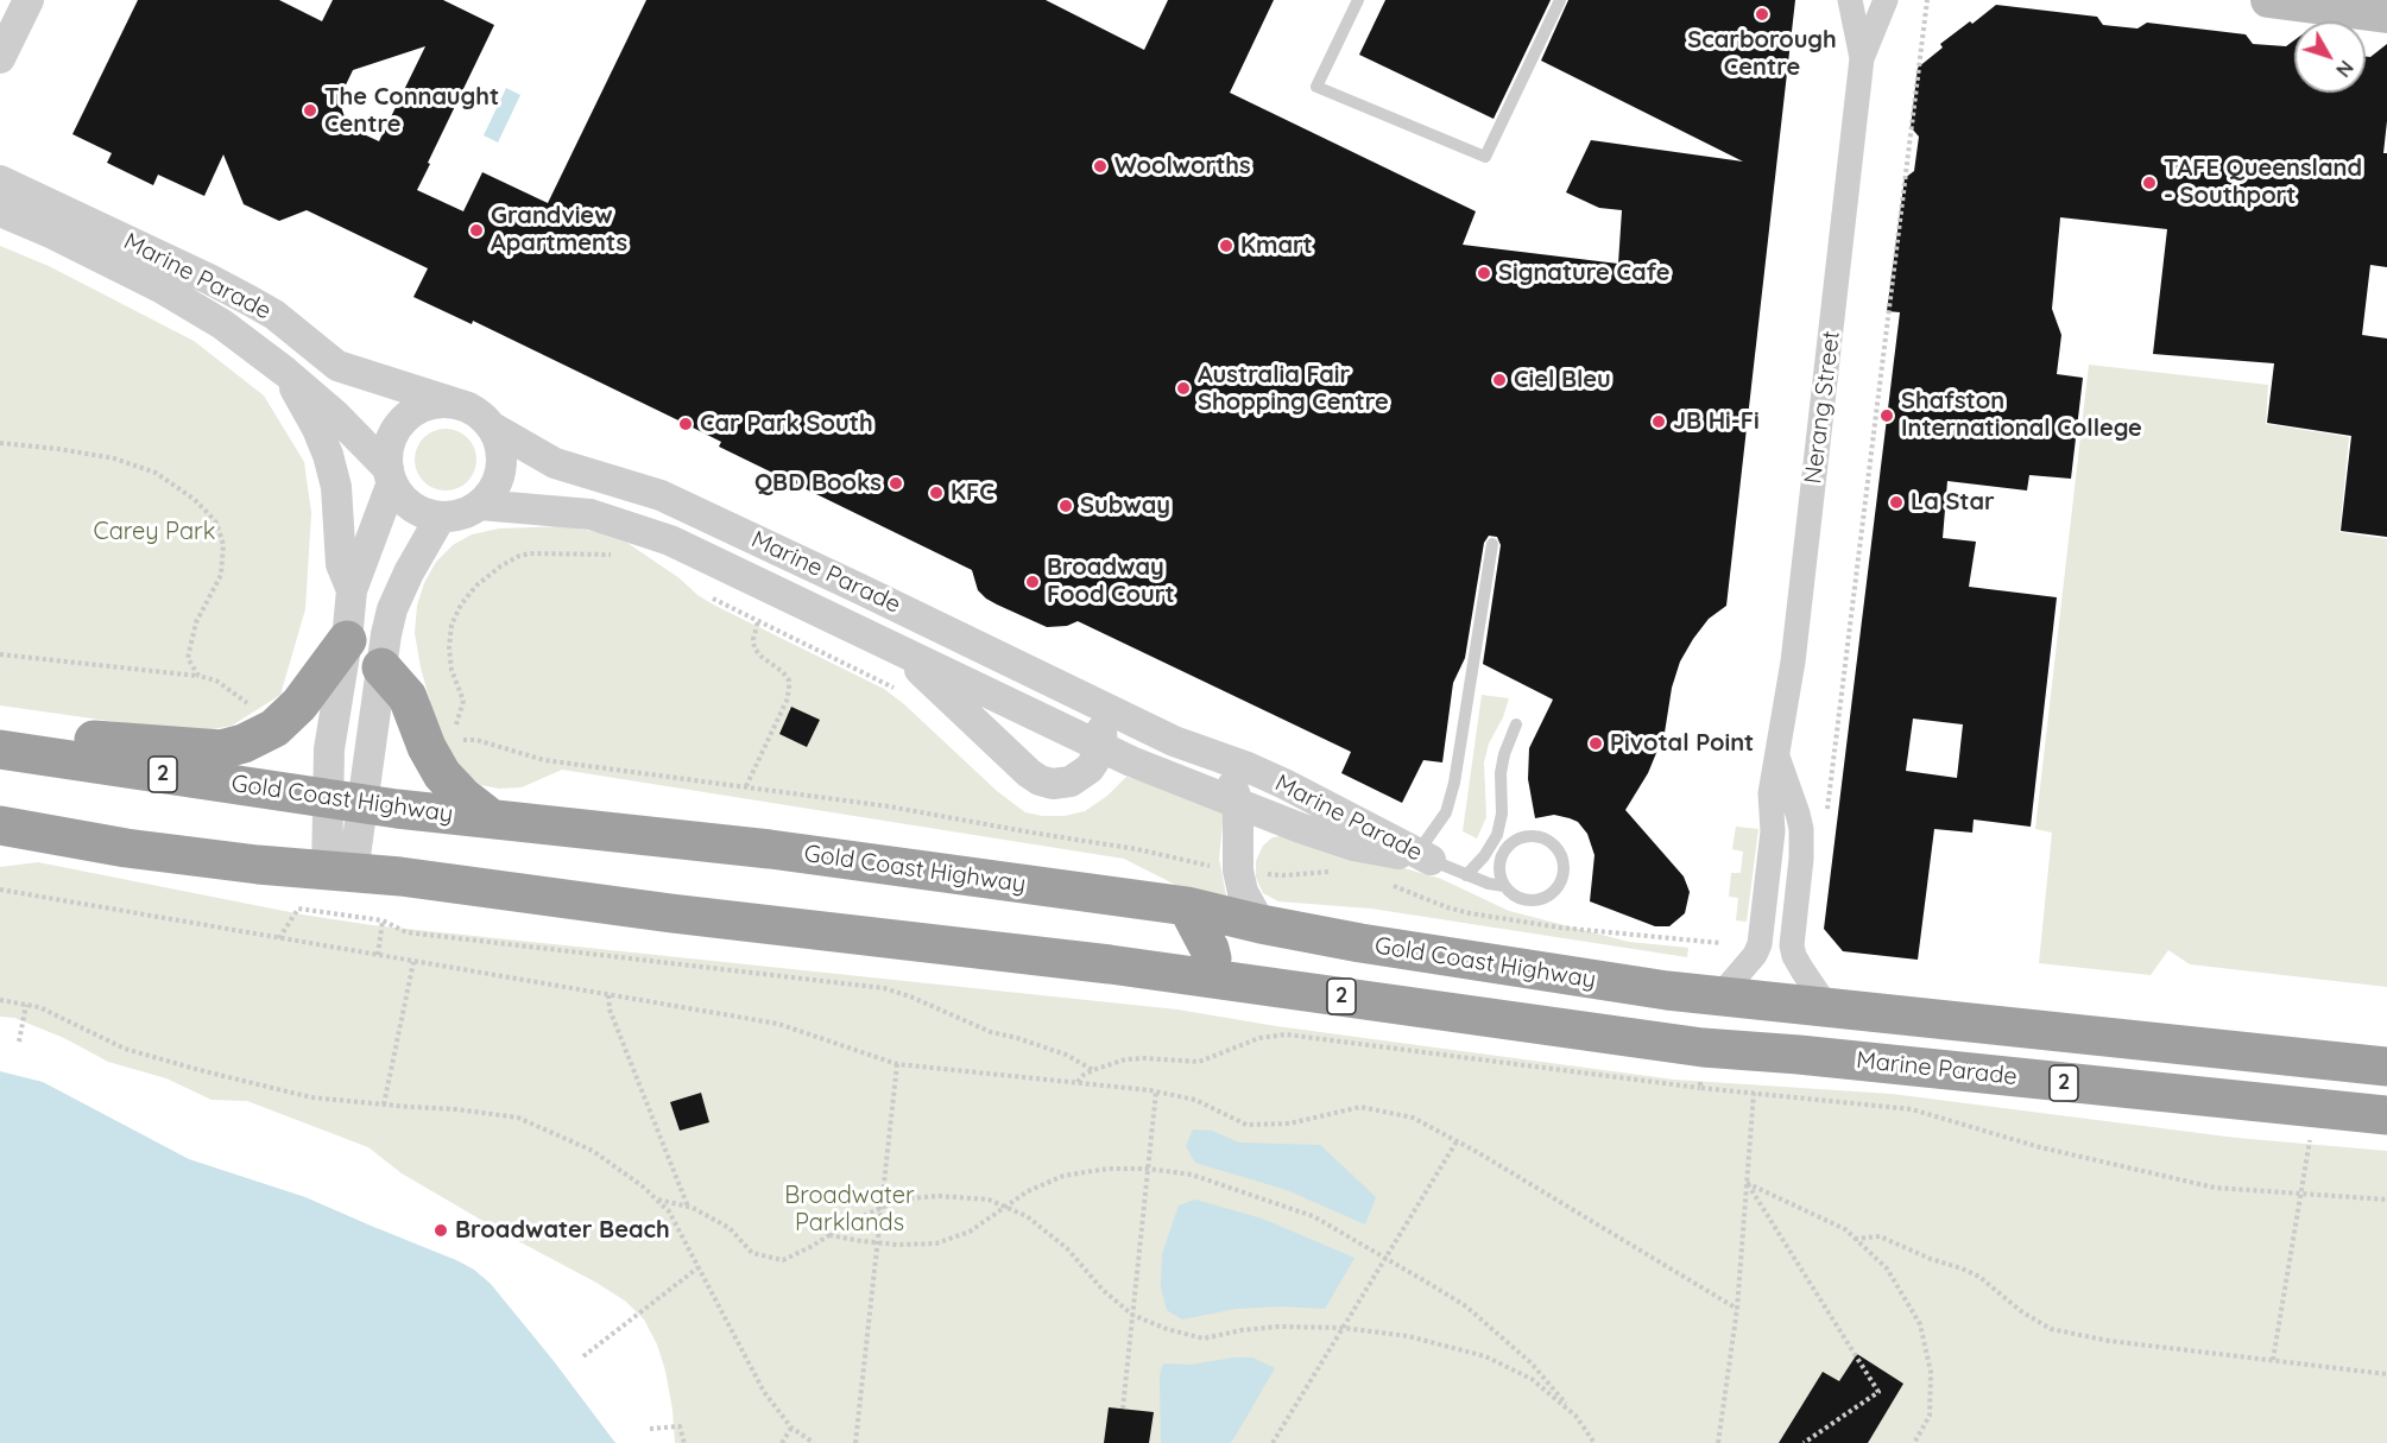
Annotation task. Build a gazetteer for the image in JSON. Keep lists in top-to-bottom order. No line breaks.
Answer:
{"streets":{"highway":["Marine Parade","2","Gold Coast Highway"],"street":["Nerang Street"]},"crossings":[["Marine Parade","2"],["Nerang Street","2"],["Nerang Street","Gold Coast Highway"],["2","Gold Coast Highway"]],"parks":["Carey Park","Broadwater Parklands"],"places":["Scarborough Centre","The Connaught Centre","Woolworths","TAFE Queensland - Southport","Grandview Apartments","Kmart","Signature Cafe","Ciel Bleu","Australia Fair Shopping Centre","Shafston International College","JB Hi-Fi","Car Park South","QBD Books","KFC","La Star","Subway","Broadway Food Court","Pivotal Point","Broadwater Beach"],"north":"bottom right"}
